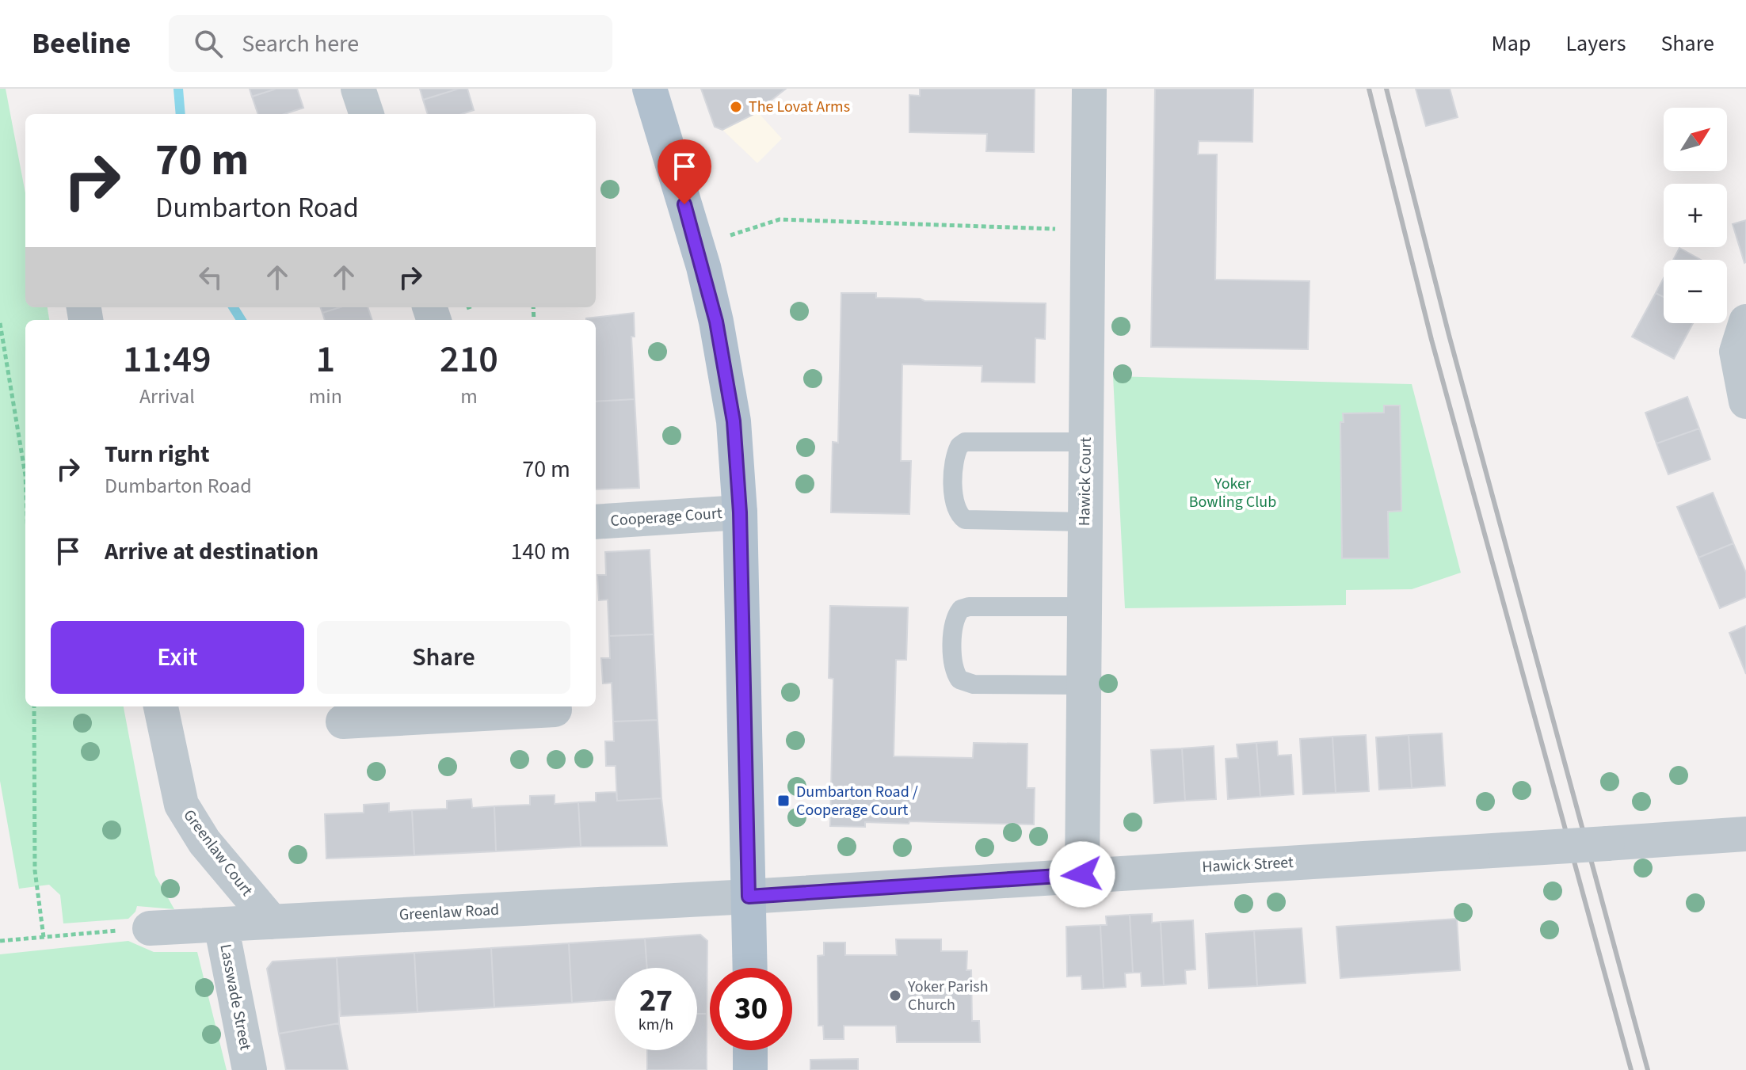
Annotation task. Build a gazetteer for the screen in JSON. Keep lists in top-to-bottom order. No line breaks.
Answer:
{"streets":{"street":["Hawick Court","Cooperage Court","Greenlaw Court","Hawick Street","Greenlaw Road","Lasswade Street"]},"crossings":[["Hawick Court","Hawick Street"],["Greenlaw Court","Greenlaw Road"],["Hawick Street","Greenlaw Road"],["Greenlaw Road","Lasswade Street"]],"parks":["Yoker Bowling Club"],"places":{"other":["The Lovat Arms","Yoker Parish Church"],"transit":["Dumbarton Road / Cooperage Court"]},"north":"top right","page":{"header":"Beeline","search":"Search here","nav":["Map","Layers","Share"],"map_buttons":["+","−"],"turn":["70 m","Dumbarton Road"],"eta":["11:49","Arrival","1","min","210","m"],"list":[{"name":"Turn right","note":"Dumbarton Road","value":"70 m"},{"name":"Arrive at destination","value":"140 m"}],"buttons":["Exit","Share"],"speed":"27 km/h","limit":"30"}}
